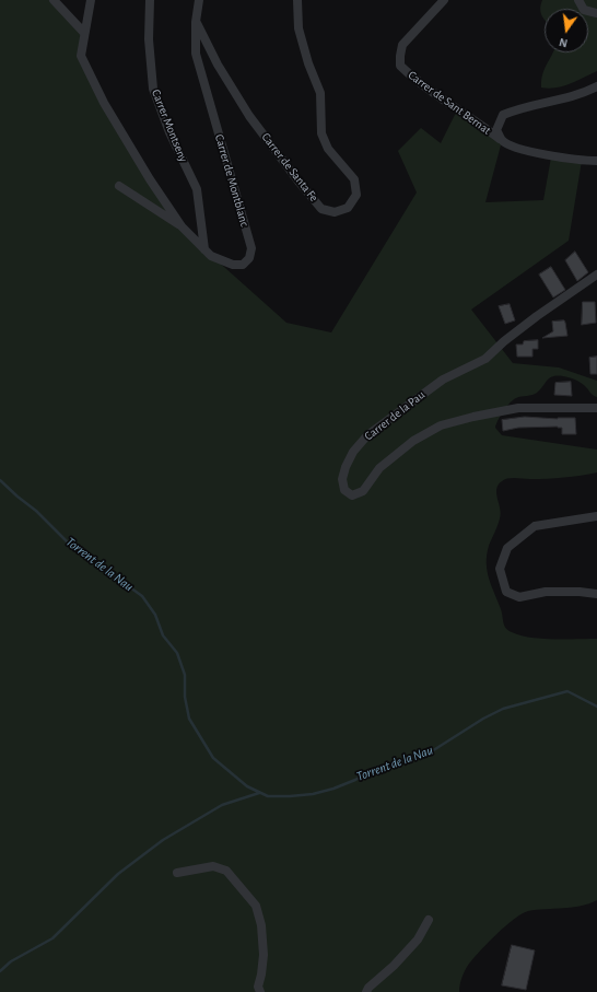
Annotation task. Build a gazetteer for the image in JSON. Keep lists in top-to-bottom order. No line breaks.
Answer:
{"streets":{"street":["Carrer de Sant Bernat","Carrer Montseny","Carrer de Santa Fe","Carrer de Montblanc","Carrer de la Pau"]},"crossings":[["Carrer Montseny","Carrer de Montblanc"],["Carrer de Santa Fe","Carrer de Montblanc"]],"water":["Torrent de la Nau"],"north":"bottom"}
